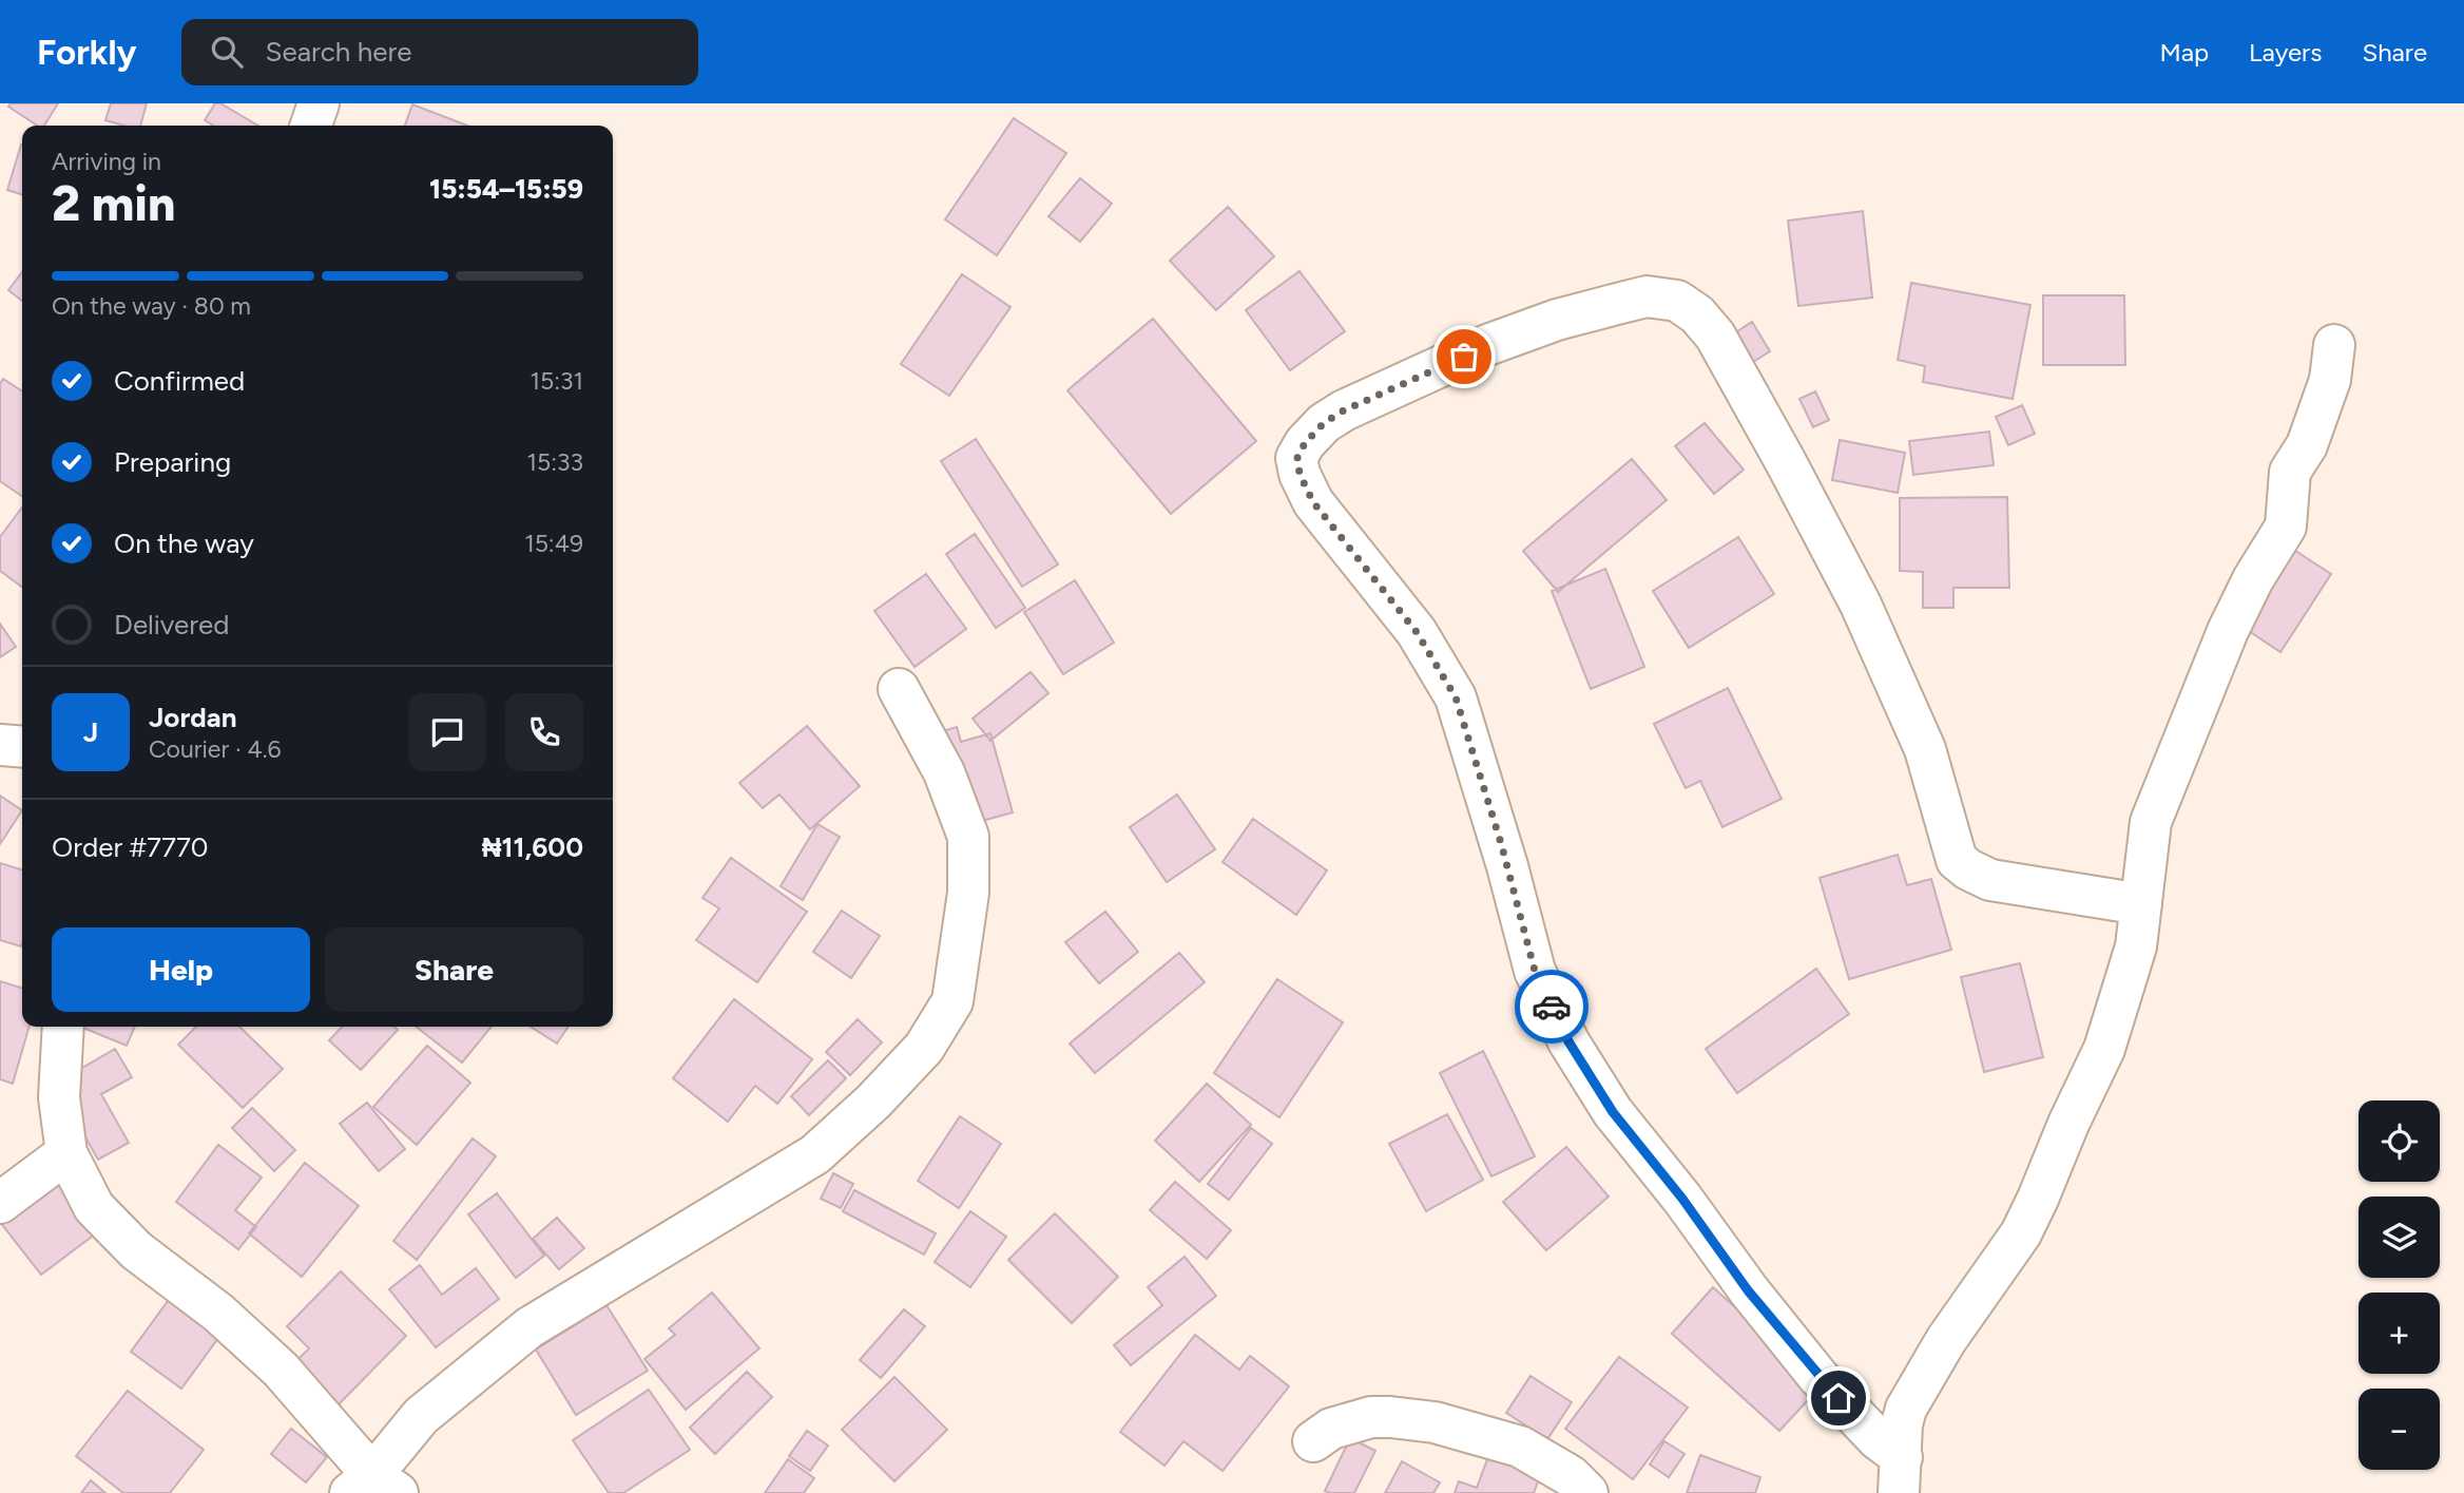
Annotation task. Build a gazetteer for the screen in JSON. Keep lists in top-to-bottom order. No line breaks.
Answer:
{"page":{"header":"Forkly","search":"Search here","nav":["Map","Layers","Share"],"heading":["2 min","Arriving in","15:54–15:59"],"panel":["Jordan","Courier · 4.6","Order #7770","₦11,600"],"bar":"On the way · 80 m","list":[["Confirmed","15:31"],["Preparing","15:33"],["On the way","15:49"],"Delivered"],"round":"J","buttons":["Help","Share"],"map_buttons":["+","−"]}}
